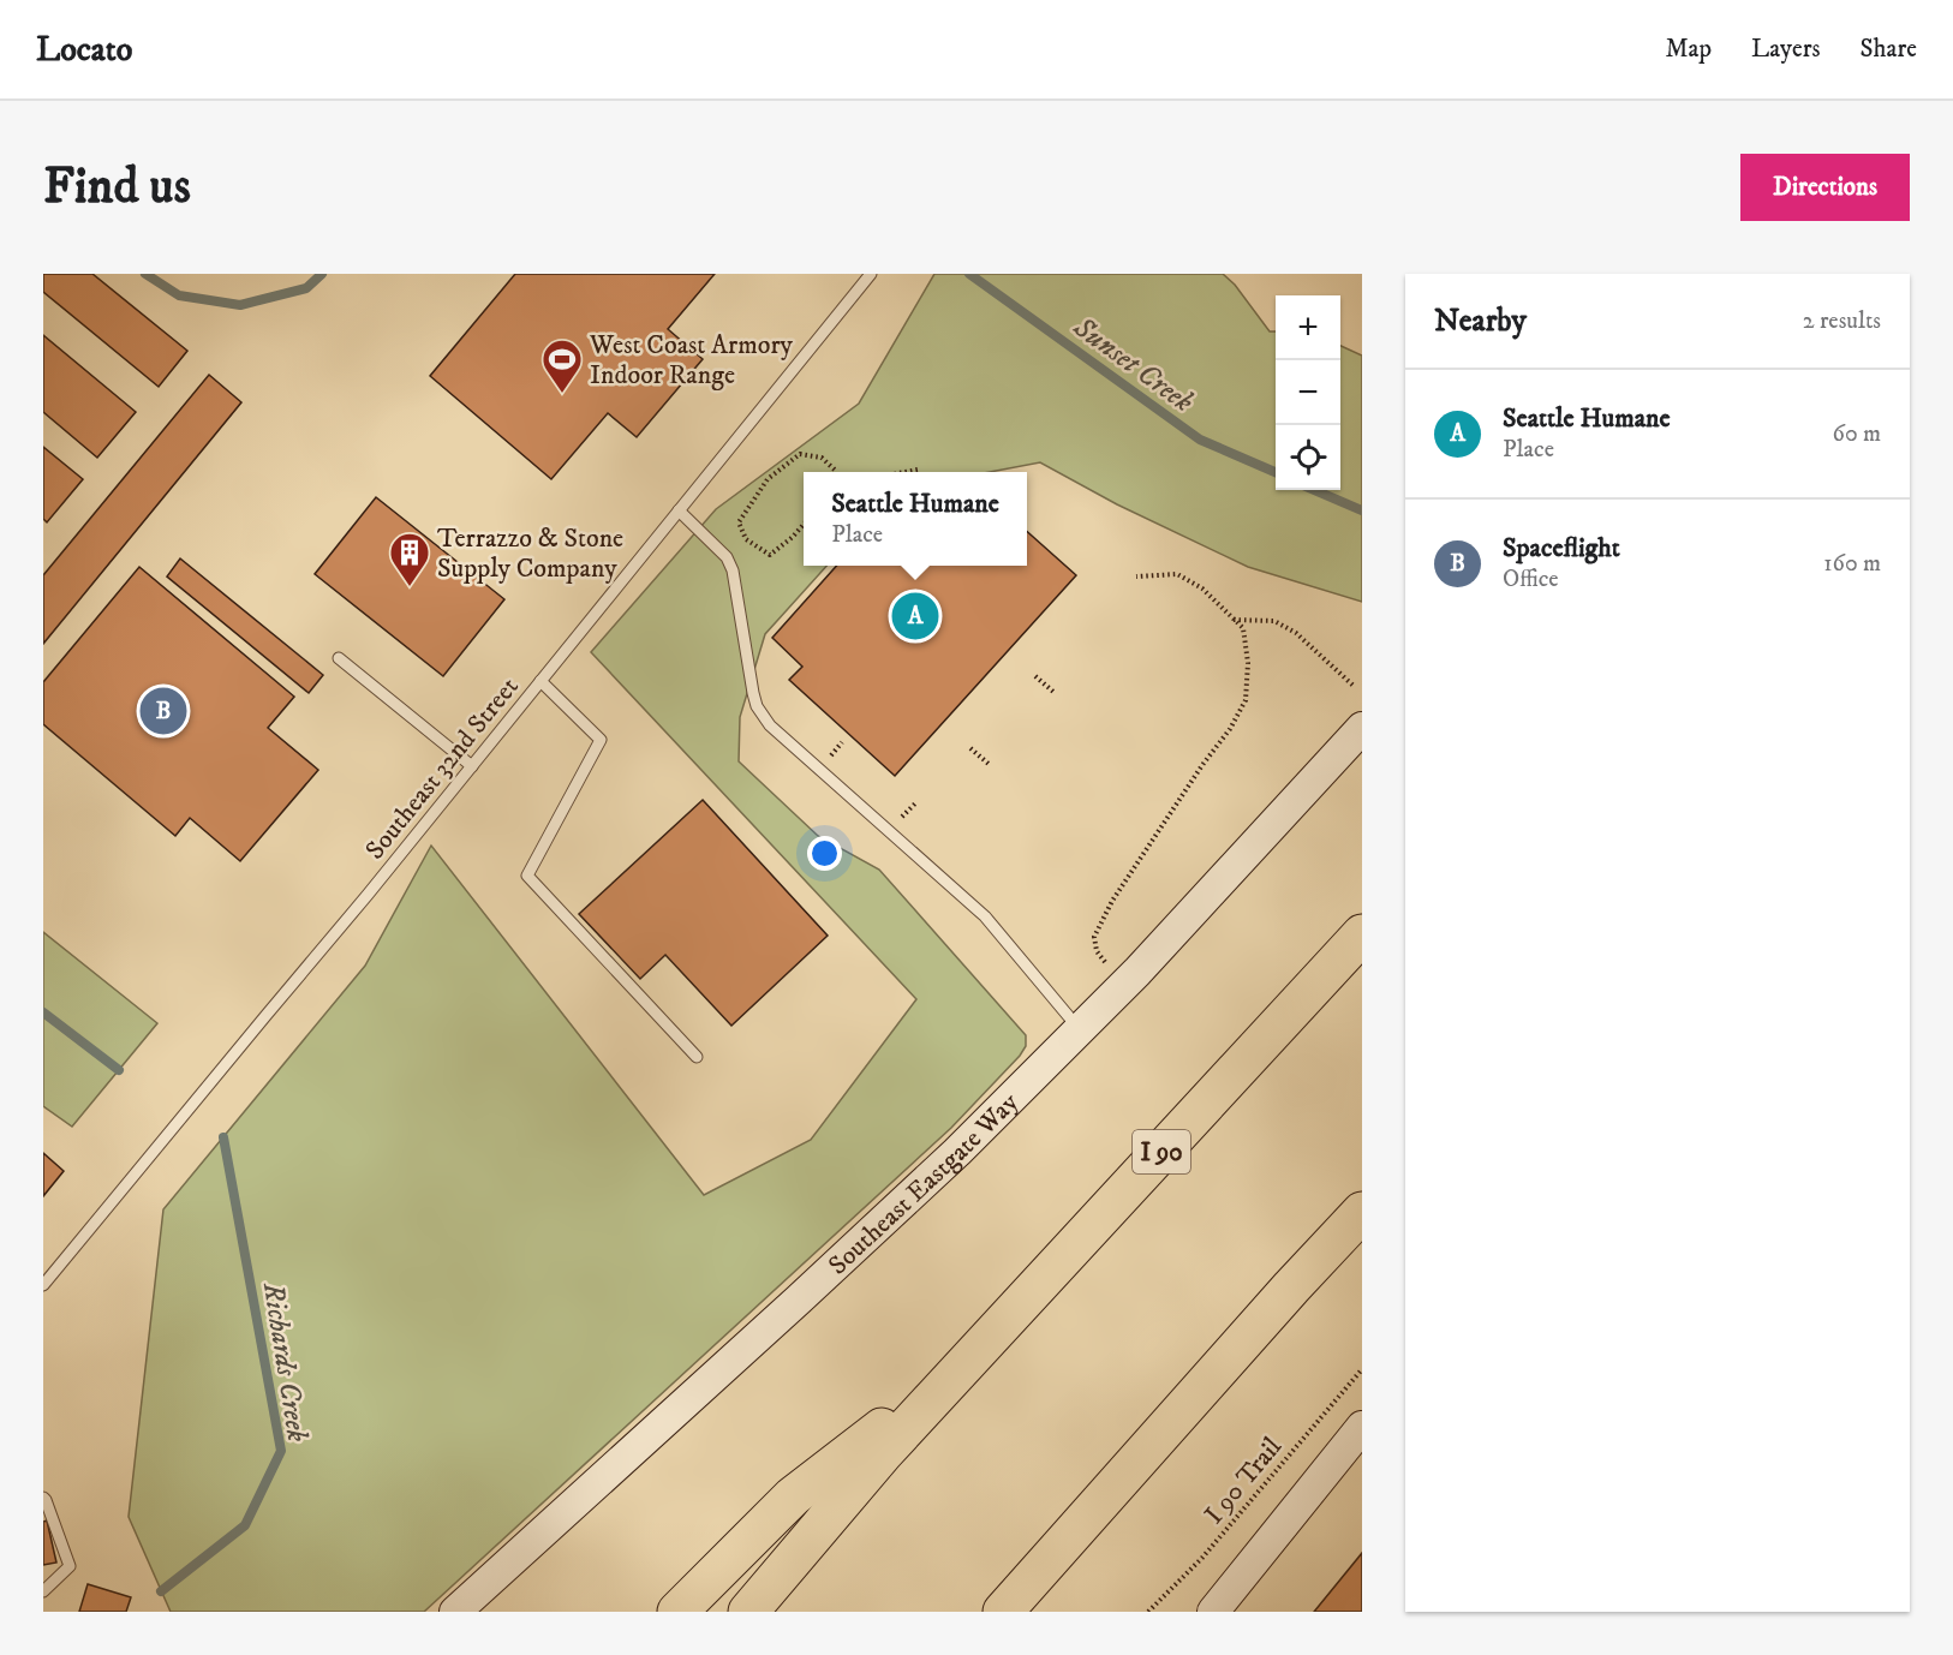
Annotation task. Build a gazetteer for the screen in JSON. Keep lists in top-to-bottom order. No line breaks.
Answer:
{"streets":{"highway":["I 90"],"main road":["Southeast Eastgate Way"],"lane":["Southeast 32nd Street"],"path":["I 90 Trail"]},"water":["Sunset Creek","Richards Creek"],"places":{"sports":["West Coast Armory Indoor Range"],"building":["Terrazzo & Stone Supply Company"]},"page":{"header":"Locato","nav":["Map","Layers","Share"],"buttons":"Directions","title":"Find us","heading":["Nearby","2 results"],"map_buttons":["+","−"],"list":[{"mark":"A","name":"Seattle Humane","note":"Place","value":"60 m"},{"mark":"B","name":"Spaceflight","note":"Office","value":"160 m"}],"popup":["Seattle Humane","Place"],"pins":["A","B"]}}
